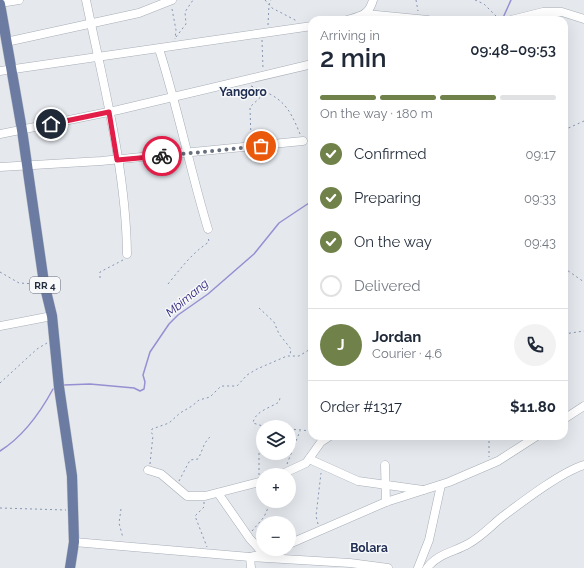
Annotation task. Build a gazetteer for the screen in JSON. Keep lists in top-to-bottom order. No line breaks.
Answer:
{"streets":{"main road":["RR 4"]},"districts":["Yangoro","Bolara"],"water":["Mbimang"],"page":{"heading":["2 min","Arriving in","09:48–09:53"],"panel":["Jordan","Courier · 4.6","Order #1317","$11.80"],"bar":"On the way · 180 m","list":[["Confirmed","09:17"],["Preparing","09:33"],["On the way","09:43"],"Delivered"],"round":"J","map_buttons":["+","−"]}}
